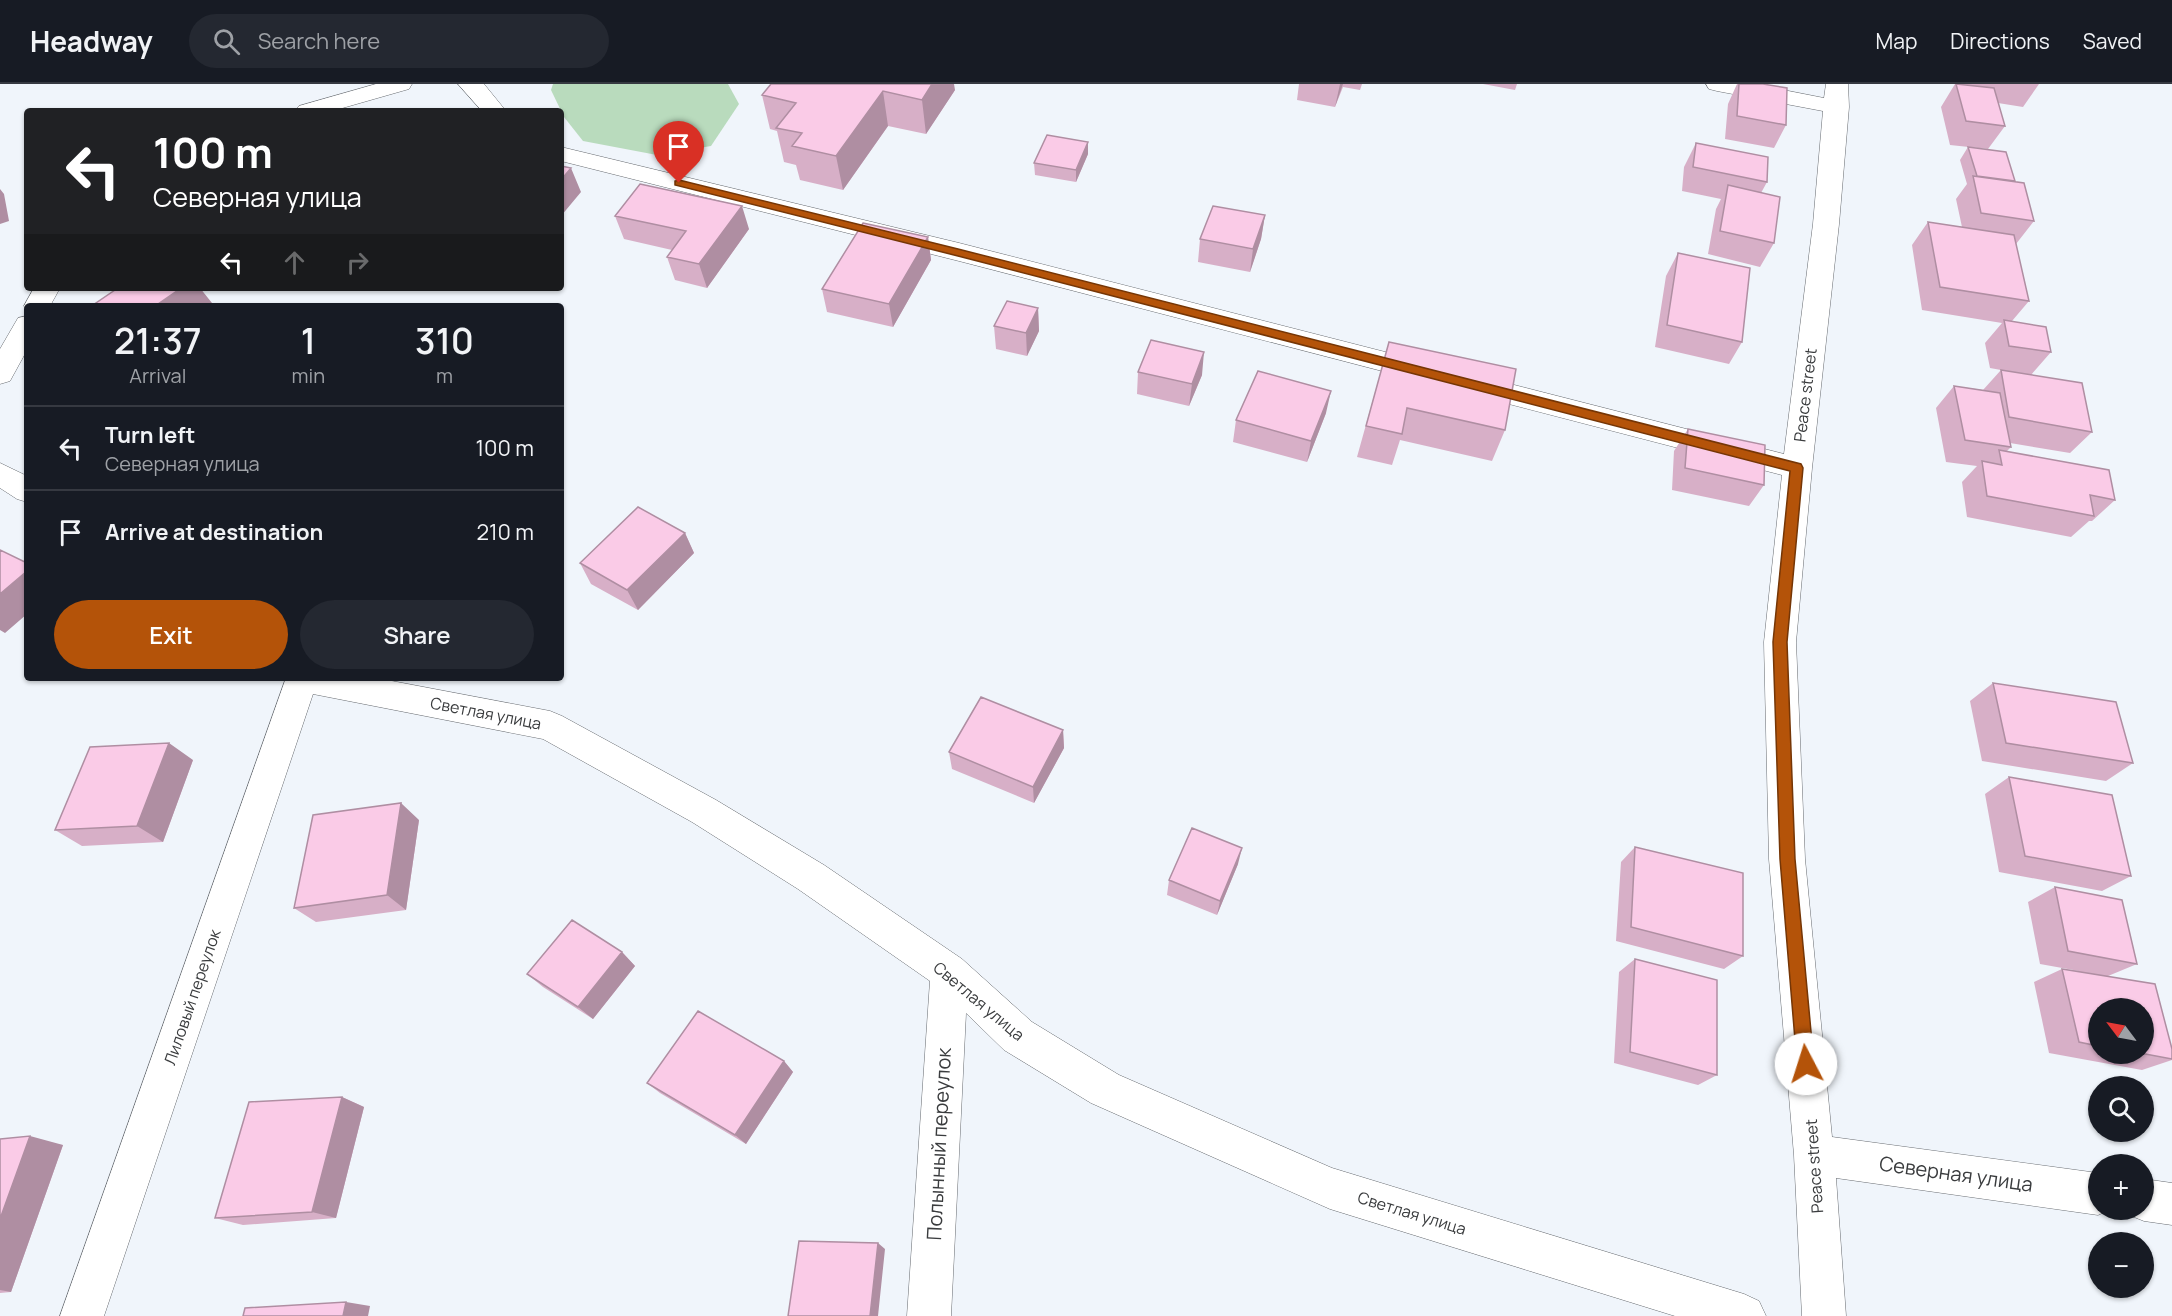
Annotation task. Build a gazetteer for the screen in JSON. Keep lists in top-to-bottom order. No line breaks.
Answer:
{"streets":{"street":["Peace street","Светлая улица","Лиловый переулок","Полынный переулок","Северная улица"]},"crossings":[["Peace street","Северная улица"],["Светлая улица","Полынный переулок"]],"north":"top left","page":{"header":"Headway","search":"Search here","nav":["Map","Directions","Saved"],"turn":["100 m","Северная улица"],"eta":["21:37","Arrival","1","min","310","m"],"list":[{"name":"Turn left","note":"Северная улица","value":"100 m"},{"name":"Arrive at destination","value":"210 m"}],"buttons":["Exit","Share"],"map_buttons":["+","−"]}}
